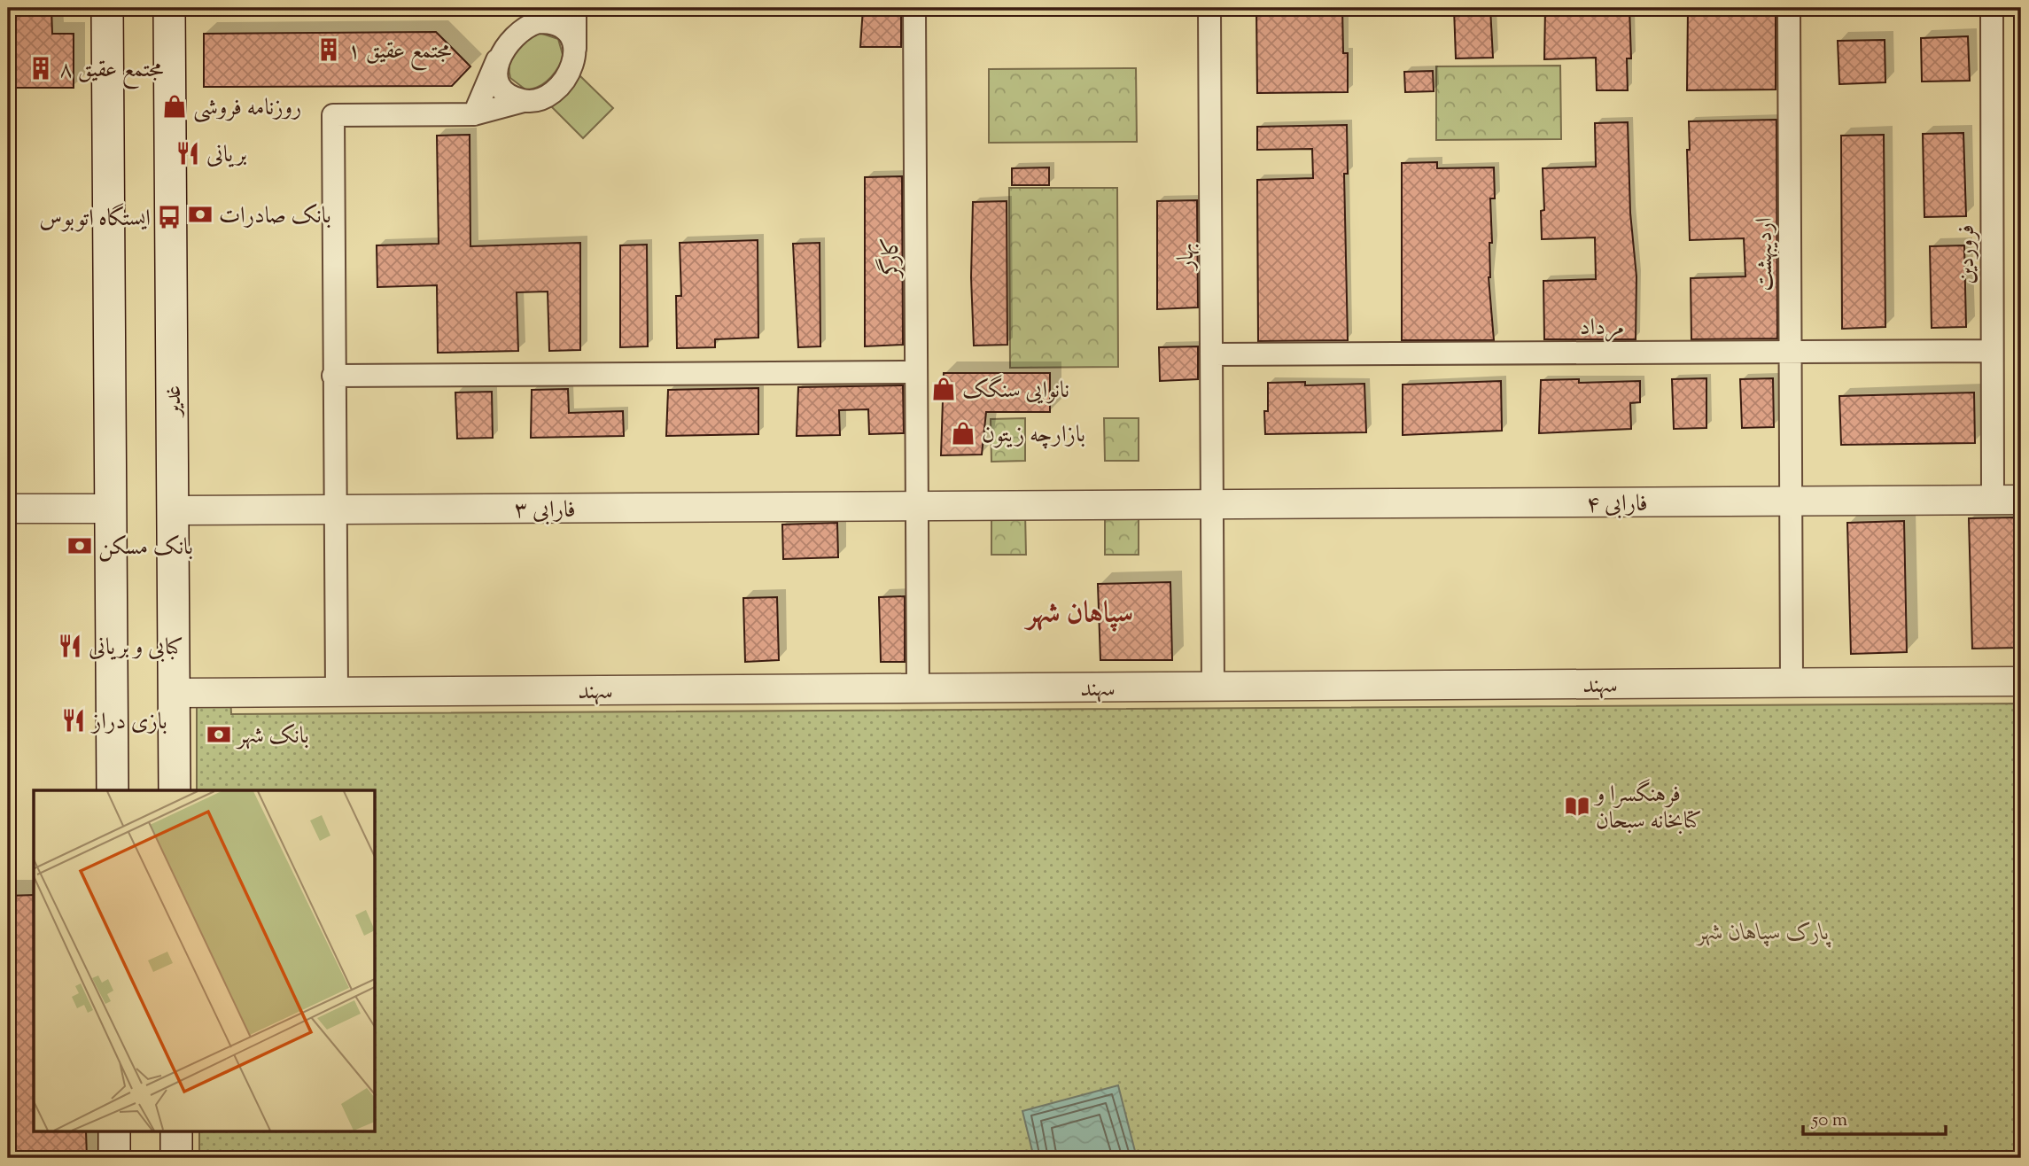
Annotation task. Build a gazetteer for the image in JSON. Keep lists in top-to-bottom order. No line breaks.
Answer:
{"streets":{"main road":["غدیر"],"street":["اردیبهشت","فروردین","بهار","کارگر","مرداد","فارابی ۴","فارابی ۳","سهند"]},"crossings":[["اردیبهشت","مرداد"],["اردیبهشت","فارابی ۴"],["اردیبهشت","سهند"],["فروردین","مرداد"],["فروردین","فارابی ۴"],["بهار","مرداد"],["بهار","فارابی ۴"],["بهار","سهند"],["کارگر","فارابی ۴"],["کارگر","فارابی ۳"],["کارگر","سهند"],["غدیر","فارابی ۳"],["غدیر","سهند"],["فارابی ۴","فارابی ۳"]],"districts":["سپاهان شهر"],"parks":["پارک سپاهان شهر"],"places":{"building":["مجتمع عقیق ۱","مجتمع عقیق ۸"],"shop":["روزنامه فروشی","نانوایی سنگک","بازارچه زیتون"],"restaurant":["بریانی","کبابی و بریانی","بازی دراز"],"bank":["بانک صادرات","بانک مسکن","بانک شهر"],"bus stop":["ایستگاه اتوبوس"],"library":["فرهنگسرا و کتابخانه سبحان"]},"scale_bar":"50 m"}
